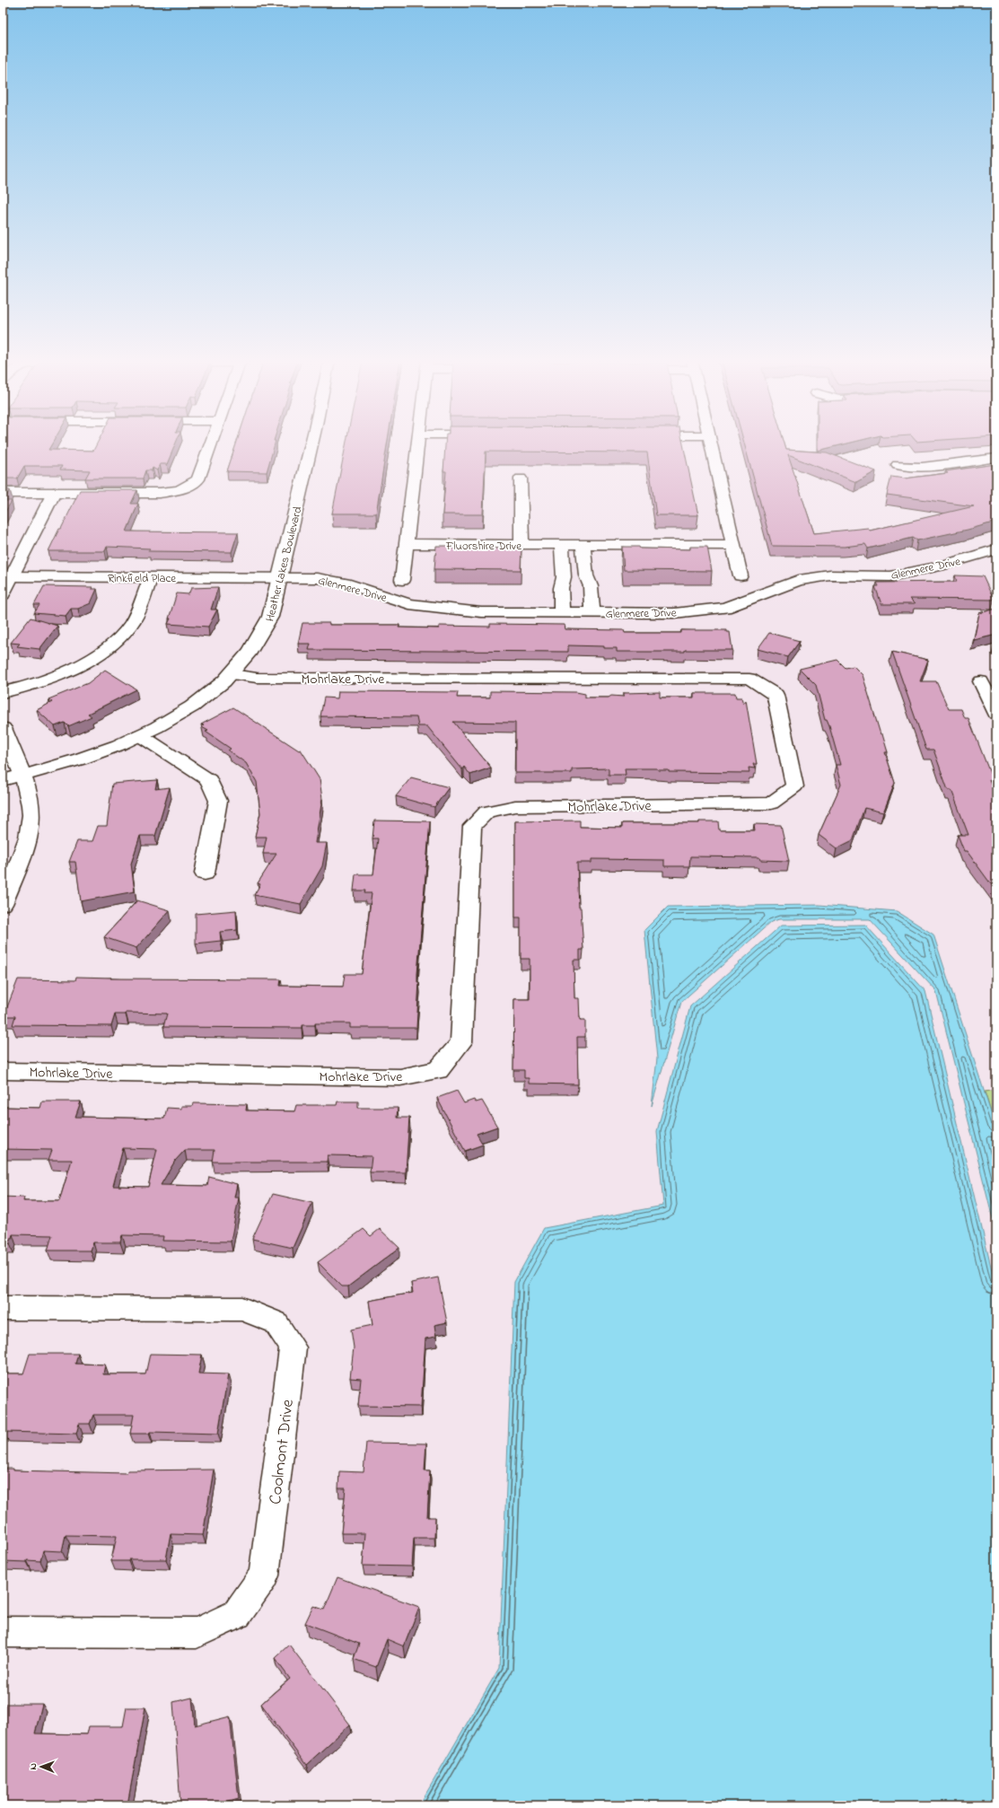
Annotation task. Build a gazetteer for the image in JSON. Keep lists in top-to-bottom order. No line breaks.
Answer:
{"streets":{"street":["Fluorshire Drive","Heather Lakes Boulevard","Glenmere Drive","Rinkfield Place","Mohrlake Drive","Coolmont Drive"]},"crossings":[["Heather Lakes Boulevard","Glenmere Drive"],["Heather Lakes Boulevard","Rinkfield Place"],["Heather Lakes Boulevard","Mohrlake Drive"],["Glenmere Drive","Rinkfield Place"]],"north":"left"}
